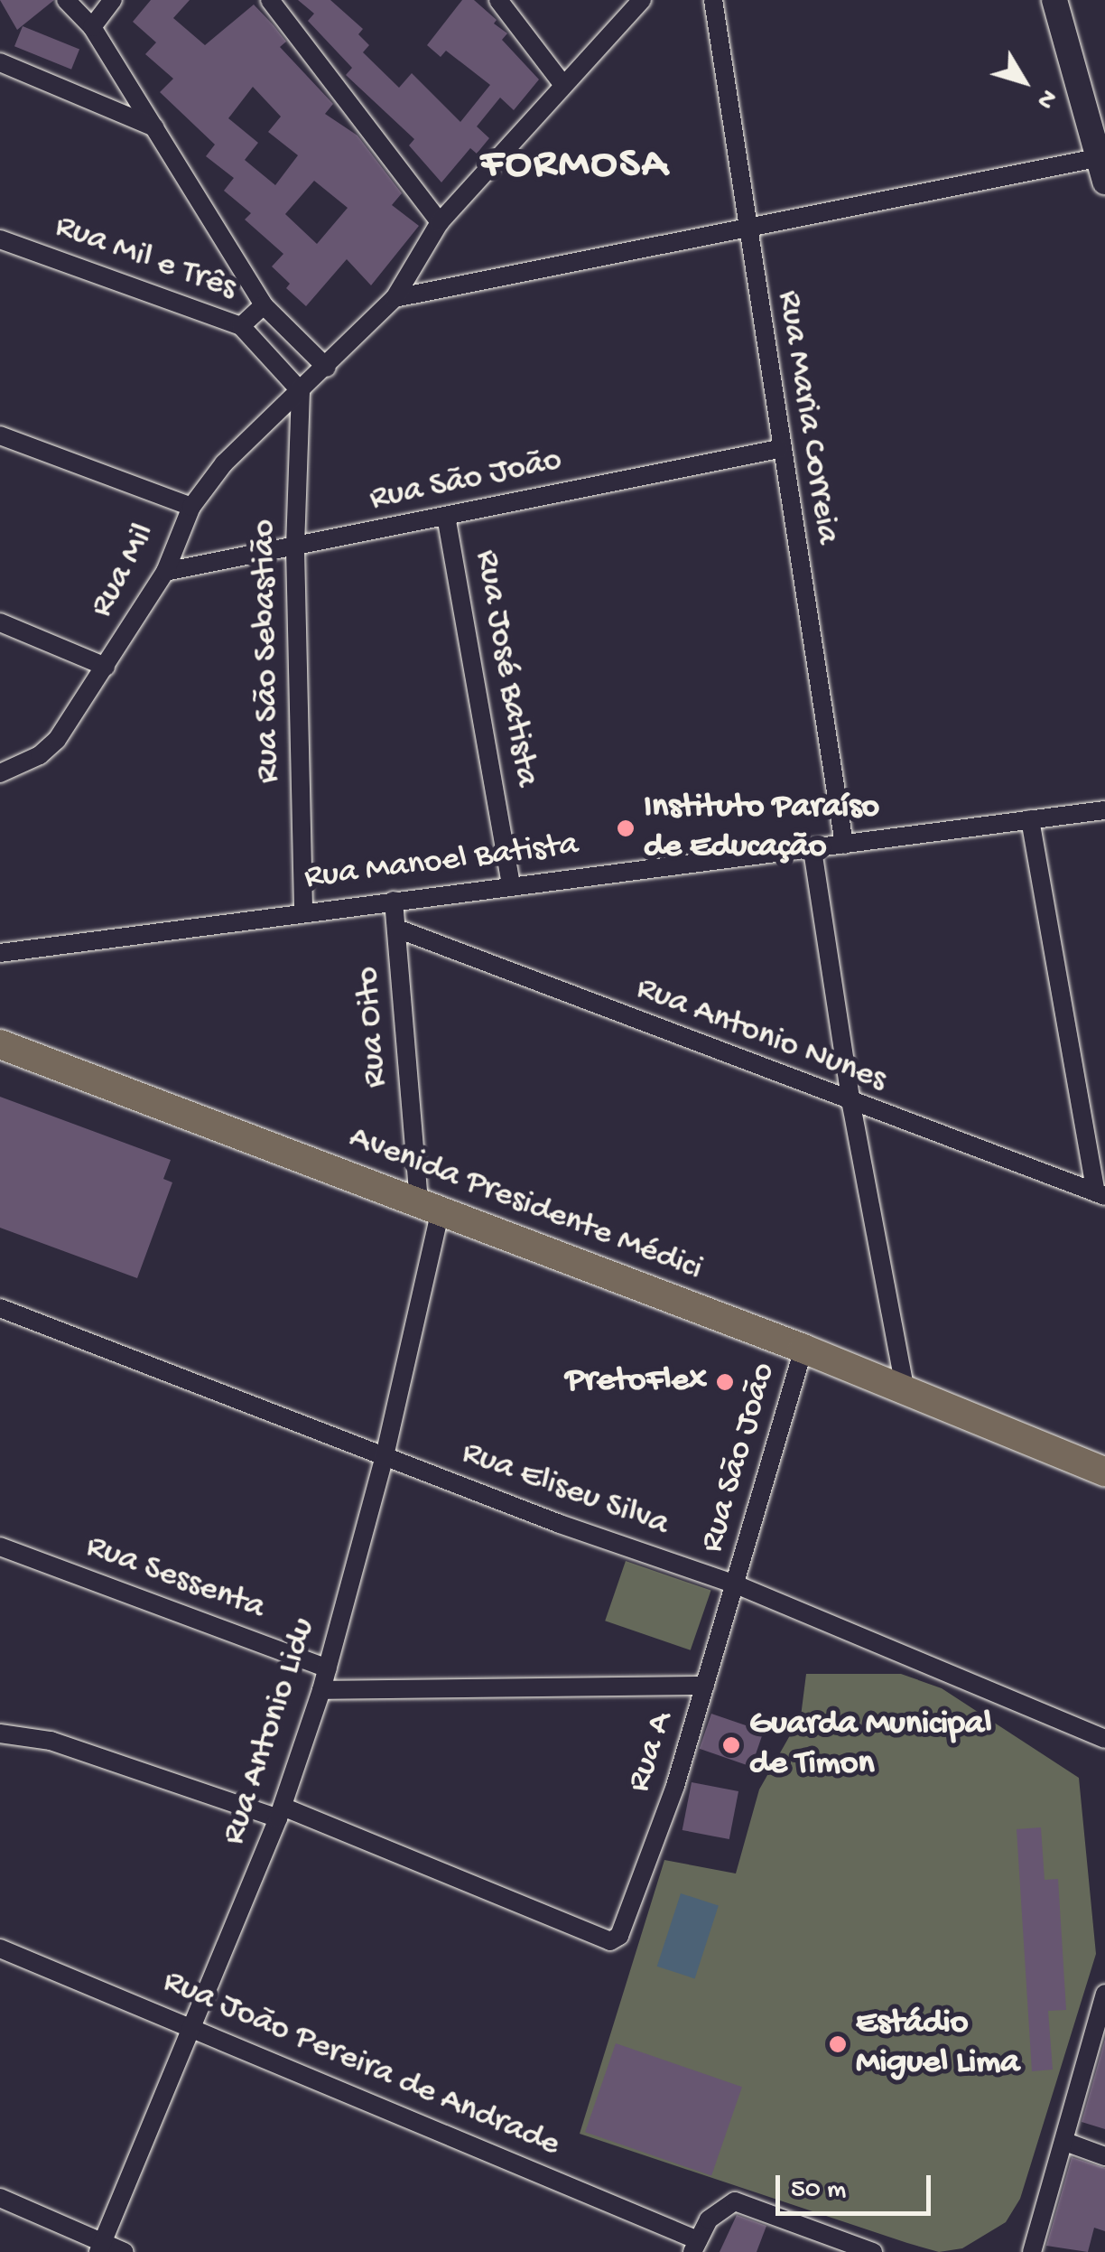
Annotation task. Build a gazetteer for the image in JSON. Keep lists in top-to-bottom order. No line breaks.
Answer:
{"streets":{"main road":["Avenida Presidente Médici"],"street":["Rua Mil e Três","Rua Maria Correia","Rua São João","Rua Mil","Rua São Sebastião","Rua José Batista","Rua Manoel Batista","Rua Oito","Rua Antonio Nunes","Rua Eliseu Silva","Rua Sessenta","Rua Antonio Lidu","Rua A","Rua João Pereira de Andrade"]},"crossings":[["Rua Mil e Três","Rua Mil"],["Rua Maria Correia","Rua São João"],["Rua Maria Correia","Rua Manoel Batista"],["Rua São João","Rua Mil"],["Rua São João","Rua São Sebastião"],["Rua São João","Rua José Batista"],["Rua São João","Avenida Presidente Médici"],["Rua São João","Rua Eliseu Silva"],["Rua São João","Rua A"],["Rua Mil","Rua São Sebastião"],["Rua São Sebastião","Rua Manoel Batista"],["Rua José Batista","Rua Manoel Batista"],["Rua Manoel Batista","Rua Oito"],["Rua Oito","Rua Antonio Nunes"],["Rua Oito","Avenida Presidente Médici"],["Rua Oito","Rua Antonio Lidu"],["Avenida Presidente Médici","Rua Antonio Lidu"],["Rua Eliseu Silva","Rua Antonio Lidu"],["Rua Eliseu Silva","Rua A"],["Rua Sessenta","Rua Antonio Lidu"],["Rua Antonio Lidu","Rua A"],["Rua Antonio Lidu","Rua João Pereira de Andrade"]],"districts":["FORMOSA"],"places":["Instituto Paraíso de Educação","PretoFlex","Guarda Municipal de Timon","Estádio Miguel Lima"],"scale_bar":"50 m","north":"bottom right"}
